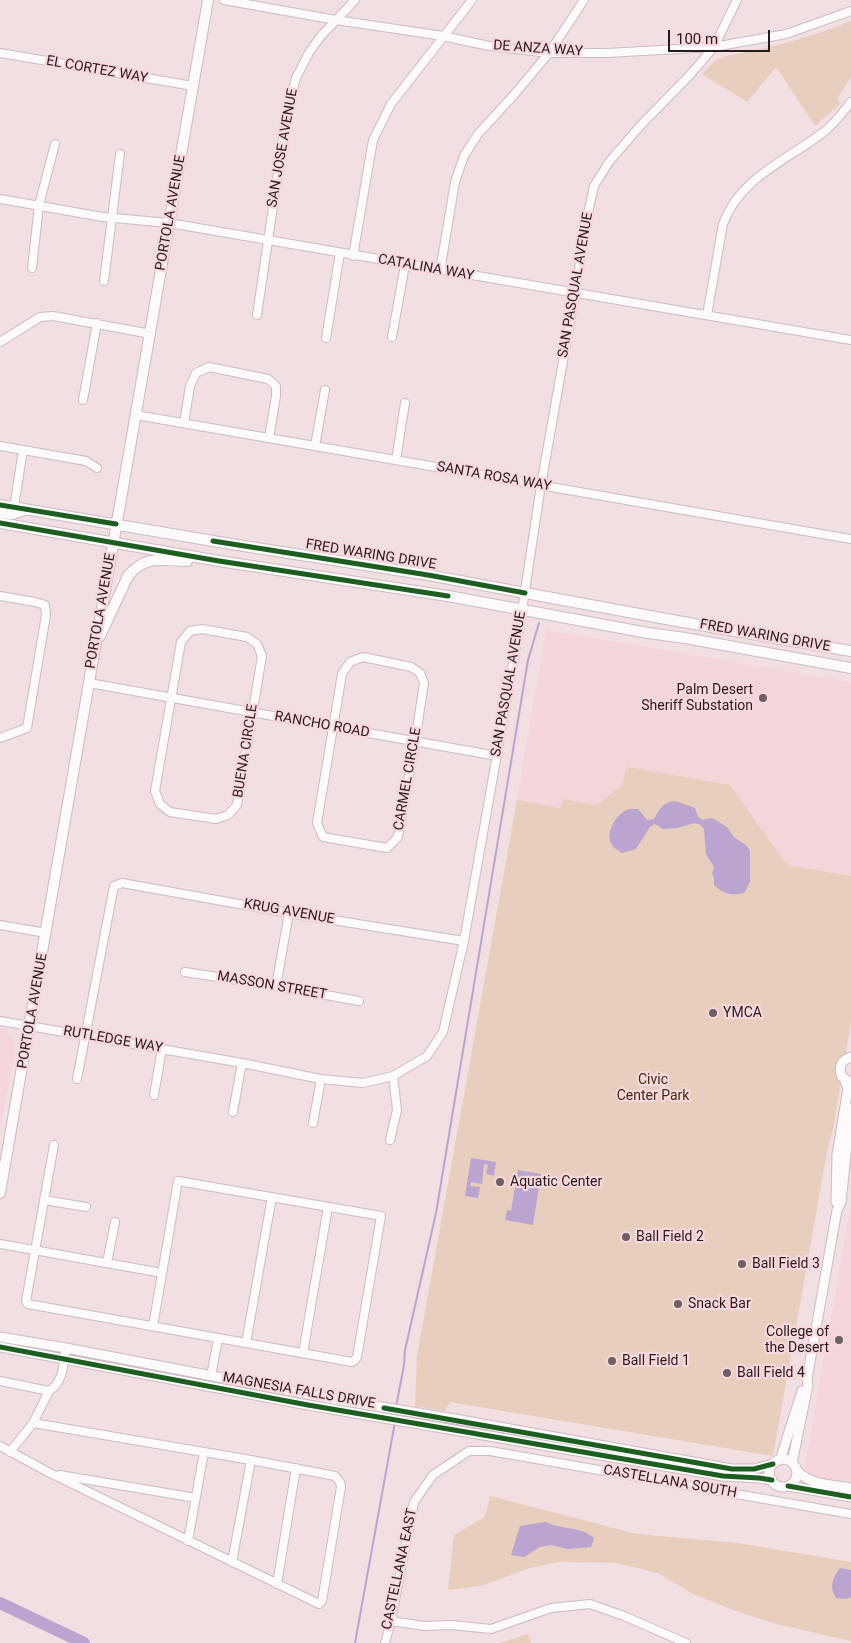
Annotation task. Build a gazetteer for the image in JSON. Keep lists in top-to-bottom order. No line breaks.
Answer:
{"streets":{"main road":["PORTOLA AVENUE","FRED WARING DRIVE"],"street":["DE ANZA WAY","EL CORTEZ WAY","SAN JOSE AVENUE","CATALINA WAY","SAN PASQUAL AVENUE","SANTA ROSA WAY","RANCHO ROAD","BUENA CIRCLE","CARMEL CIRCLE","KRUG AVENUE","MASSON STREET","RUTLEDGE WAY","MAGNESIA FALLS DRIVE","CASTELLANA SOUTH","CASTELLANA EAST"]},"crossings":[["DE ANZA WAY","SAN JOSE AVENUE"],["DE ANZA WAY","SAN PASQUAL AVENUE"],["EL CORTEZ WAY","PORTOLA AVENUE"],["SAN JOSE AVENUE","CATALINA WAY"],["PORTOLA AVENUE","CATALINA WAY"],["PORTOLA AVENUE","SANTA ROSA WAY"],["PORTOLA AVENUE","FRED WARING DRIVE"],["PORTOLA AVENUE","RANCHO ROAD"],["PORTOLA AVENUE","RUTLEDGE WAY"],["CATALINA WAY","SAN PASQUAL AVENUE"],["SAN PASQUAL AVENUE","SANTA ROSA WAY"],["SAN PASQUAL AVENUE","FRED WARING DRIVE"],["SAN PASQUAL AVENUE","RANCHO ROAD"],["SAN PASQUAL AVENUE","KRUG AVENUE"],["SAN PASQUAL AVENUE","RUTLEDGE WAY"],["RANCHO ROAD","BUENA CIRCLE"],["RANCHO ROAD","CARMEL CIRCLE"],["KRUG AVENUE","RUTLEDGE WAY"],["CASTELLANA SOUTH","CASTELLANA EAST"]],"parks":["Civic Center Park"],"places":["Palm Desert Sheriff Substation","YMCA","Aquatic Center","Ball Field 2","Ball Field 3","Snack Bar","College of the Desert","Ball Field 1","Ball Field 4"],"scale_bar":"100 m"}
